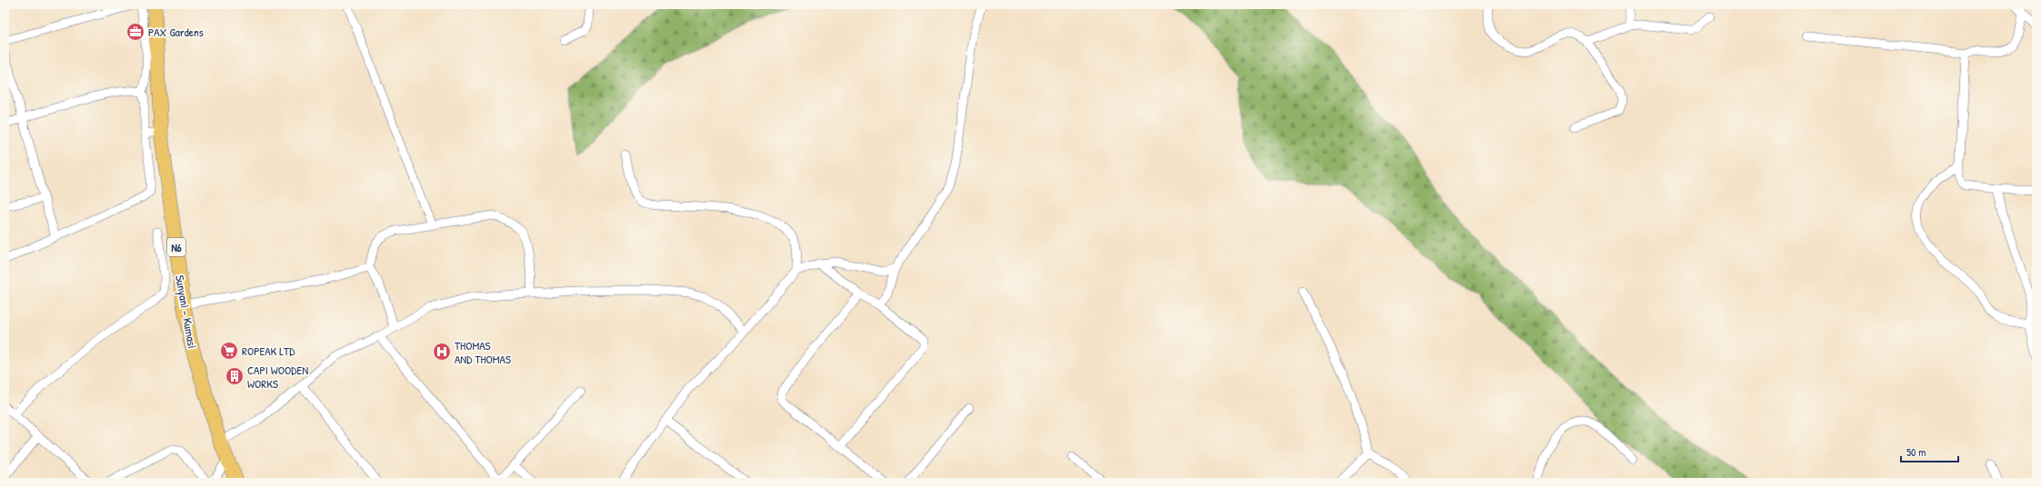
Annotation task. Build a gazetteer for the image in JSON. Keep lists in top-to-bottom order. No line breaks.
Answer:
{"streets":{"main road":["N6","Sunyani - Kumasi"]},"places":{"office":["PAX Gardens"],"supermarket":["ROPEAK LTD"],"hospital":["THOMAS AND THOMAS"],"building":["CAPI WOODEN WORKS"]},"scale_bar":"50 m"}
